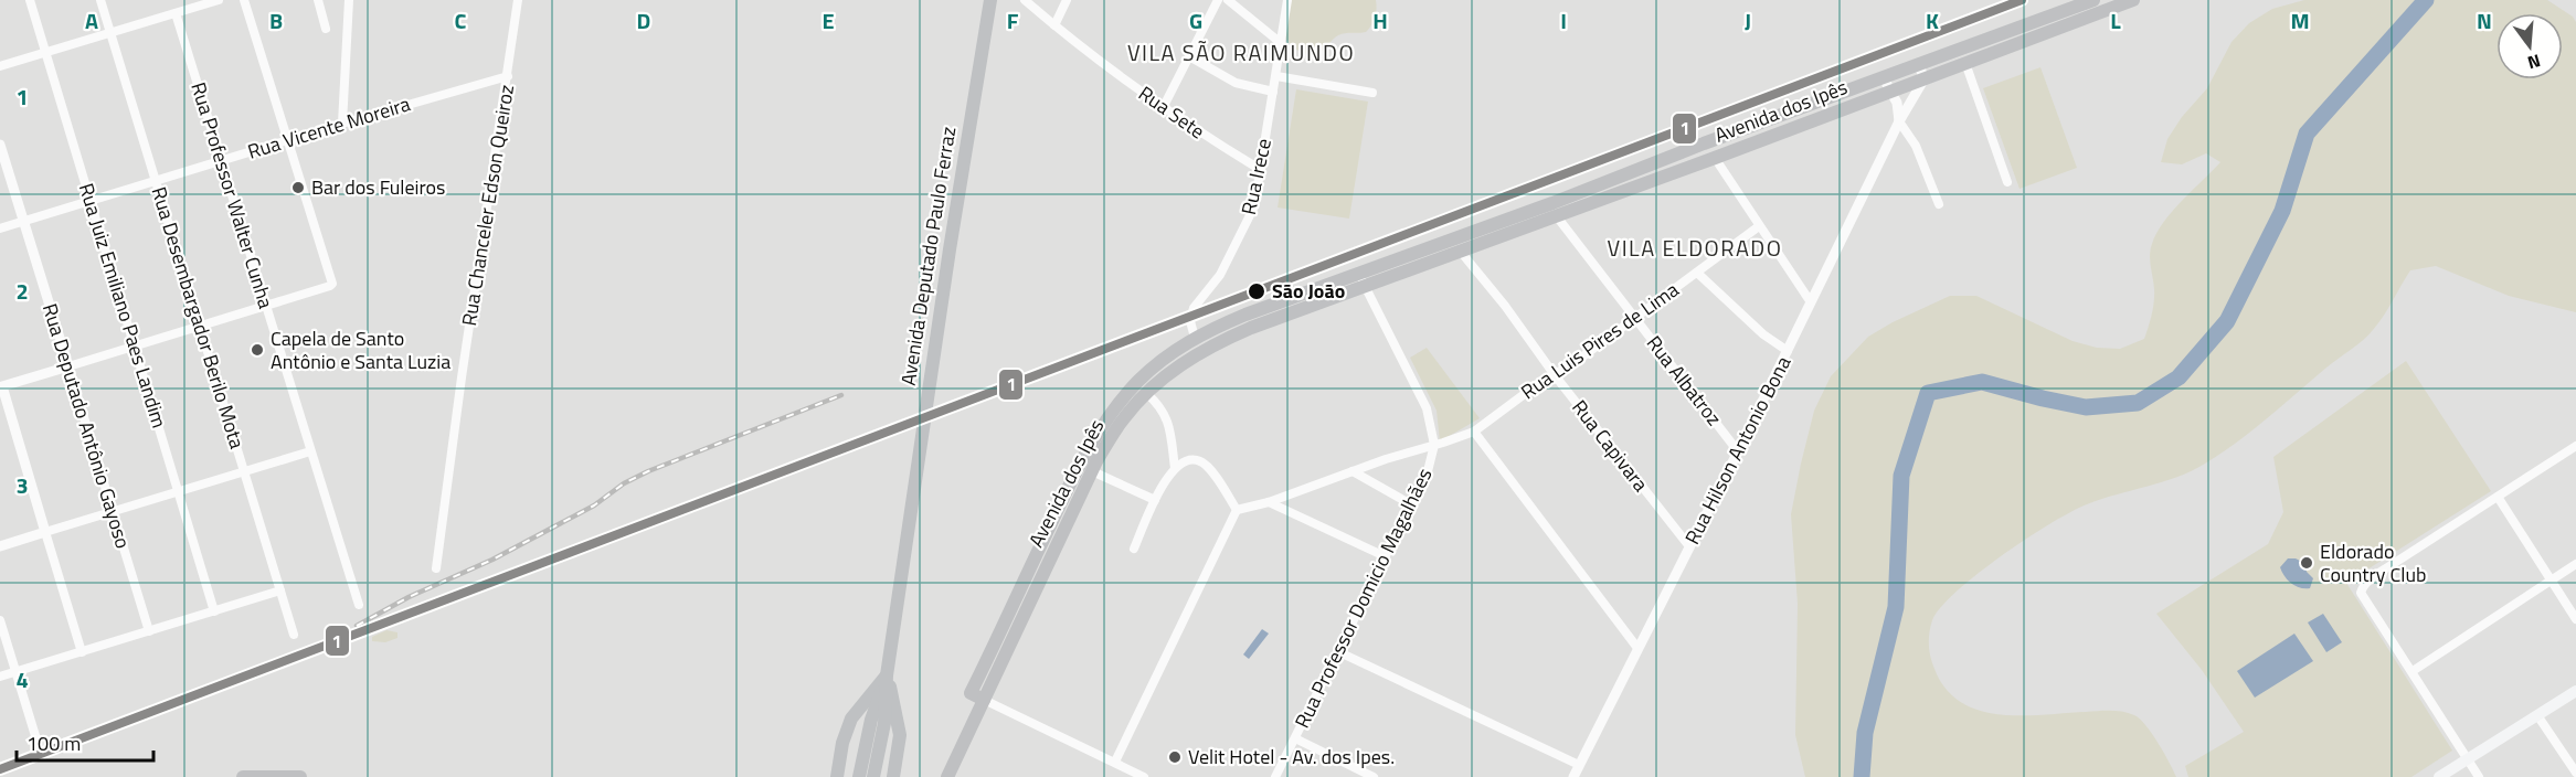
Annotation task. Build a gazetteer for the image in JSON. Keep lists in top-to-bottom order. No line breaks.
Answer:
{"streets":{"highway":["Avenida Deputado Paulo Ferraz"],"main road":["Avenida dos Ipês"],"street":["Rua Sete","Rua Vicente Moreira","Rua Irece","Rua Professor Walter Cunha","Rua Chanceler Edson Queiroz","Rua Juiz Emiliano Paes Landim","Rua Desembargador Berilo Mota","Rua Luis Pires de Lima","Rua Albatroz","Rua Deputado Antônio Gayoso","Rua Capivara","Rua Hilson Antonio Bona","Rua Professor Domicio Magalhães"]},"crossings":[["Avenida dos Ipês","Rua Irece"],["Avenida dos Ipês","Rua Albatroz"],["Avenida dos Ipês","Rua Capivara"],["Avenida dos Ipês","Rua Hilson Antonio Bona"],["Avenida dos Ipês","Rua Professor Domicio Magalhães"],["Rua Sete","Rua Irece"],["Rua Vicente Moreira","Rua Professor Walter Cunha"],["Rua Vicente Moreira","Rua Chanceler Edson Queiroz"],["Rua Vicente Moreira","Rua Juiz Emiliano Paes Landim"],["Rua Vicente Moreira","Rua Desembargador Berilo Mota"],["Rua Vicente Moreira","Rua Deputado Antônio Gayoso"],["Rua Luis Pires de Lima","Rua Albatroz"],["Rua Luis Pires de Lima","Rua Capivara"],["Rua Luis Pires de Lima","Rua Professor Domicio Magalhães"],["Rua Albatroz","Rua Hilson Antonio Bona"],["Rua Capivara","Rua Hilson Antonio Bona"]],"districts":["VILA SÃO RAIMUNDO","VILA ELDORADO"],"places":["Bar dos Fuleiros","São João","Capela de Santo Antônio e Santa Luzia","Eldorado Country Club","Velit Hotel - Av. dos Ipes."],"lines":["transit line 1"],"scale_bar":"100 m","north":"bottom","grid":{"columns":["A","B","C","D","E","F","G","H","I","J","K","L","M","N"],"rows":["1","2","3","4"]}}
